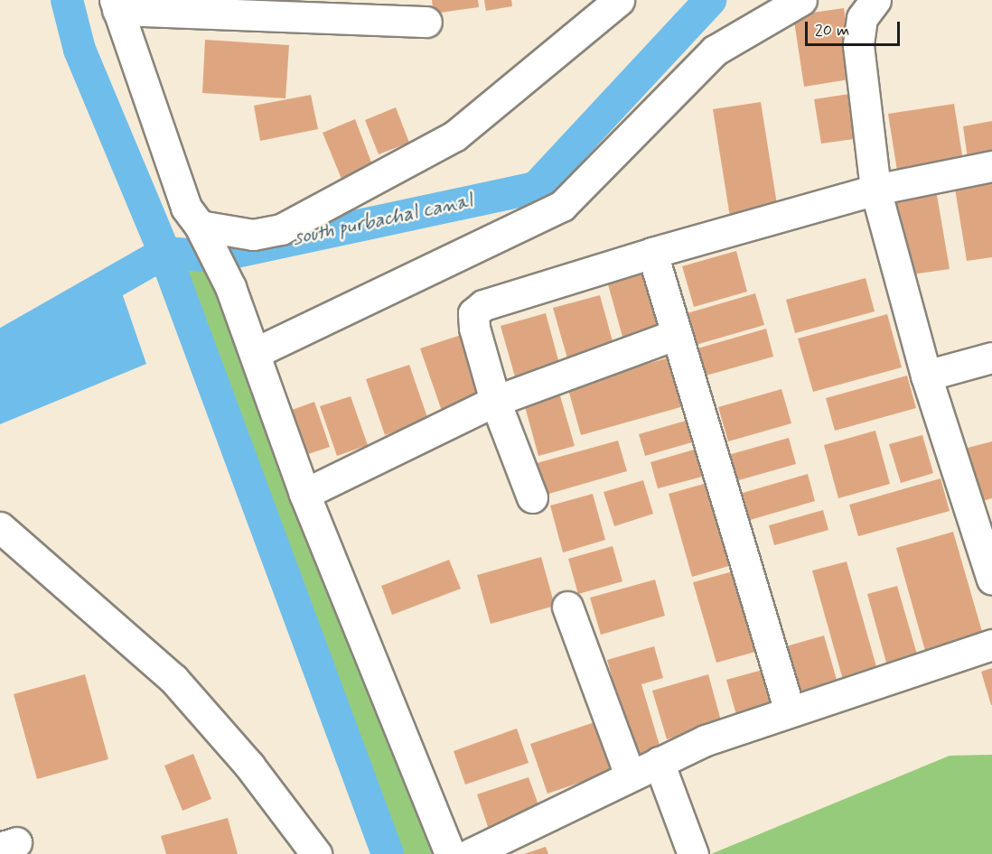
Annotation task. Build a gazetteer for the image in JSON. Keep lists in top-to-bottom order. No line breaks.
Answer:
{"water":["south purbachal canal"],"scale_bar":"20 m"}
